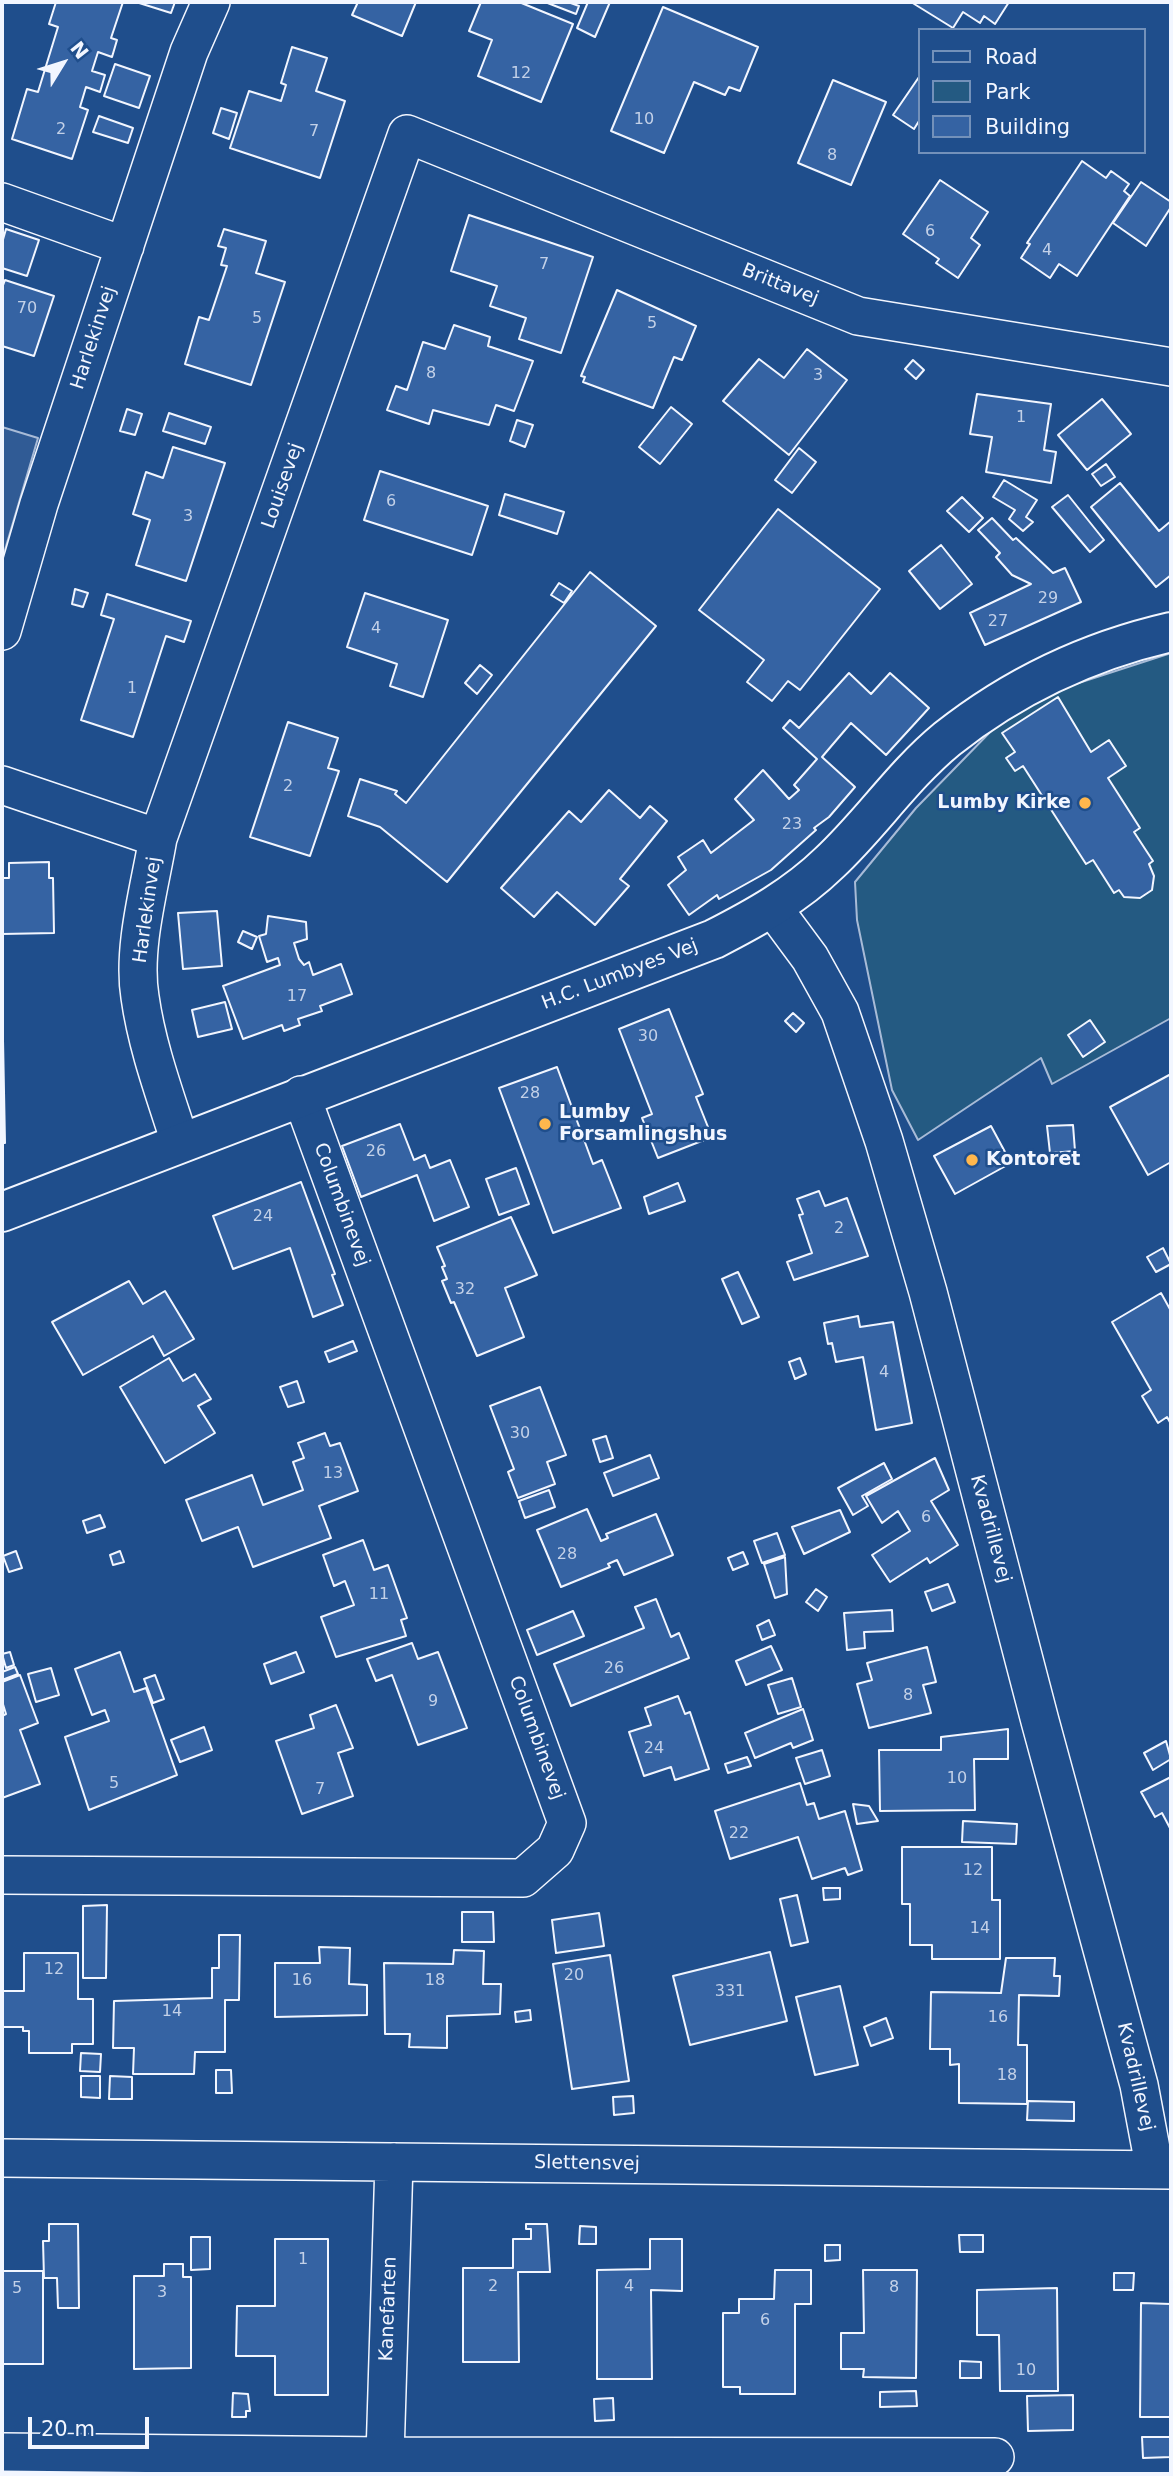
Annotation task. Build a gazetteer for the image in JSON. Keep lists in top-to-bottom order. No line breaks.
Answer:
{"streets":{"street":["Brittavej","Harlekinvej","Louisevej","H.C. Lumbyes Vej","Columbinevej","Kvadrillevej","Slettensvej","Kanefarten"]},"crossings":[["Brittavej","Louisevej"],["Harlekinvej","Louisevej"],["Harlekinvej","H.C. Lumbyes Vej"],["H.C. Lumbyes Vej","Columbinevej"],["H.C. Lumbyes Vej","Kvadrillevej"],["Kvadrillevej","Slettensvej"],["Slettensvej","Kanefarten"]],"places":["Lumby Kirke","Lumby Forsamlingshus","Kontoret"],"house_numbers":["12","10","2","7","8","6","4","7","70","5","5","8","3","1","6","3","29","27","4","1","2","23","17","30","28","26","24","2","32","4","30","13","6","28","11","26","8","9","24","10","5","7","22","12","14","12","20","16","18","331","14","16","18","1","2","4","8","5","3","6","10"],"legend":["Road","Park","Building"],"scale_bar":"20 m","north":"top right"}
